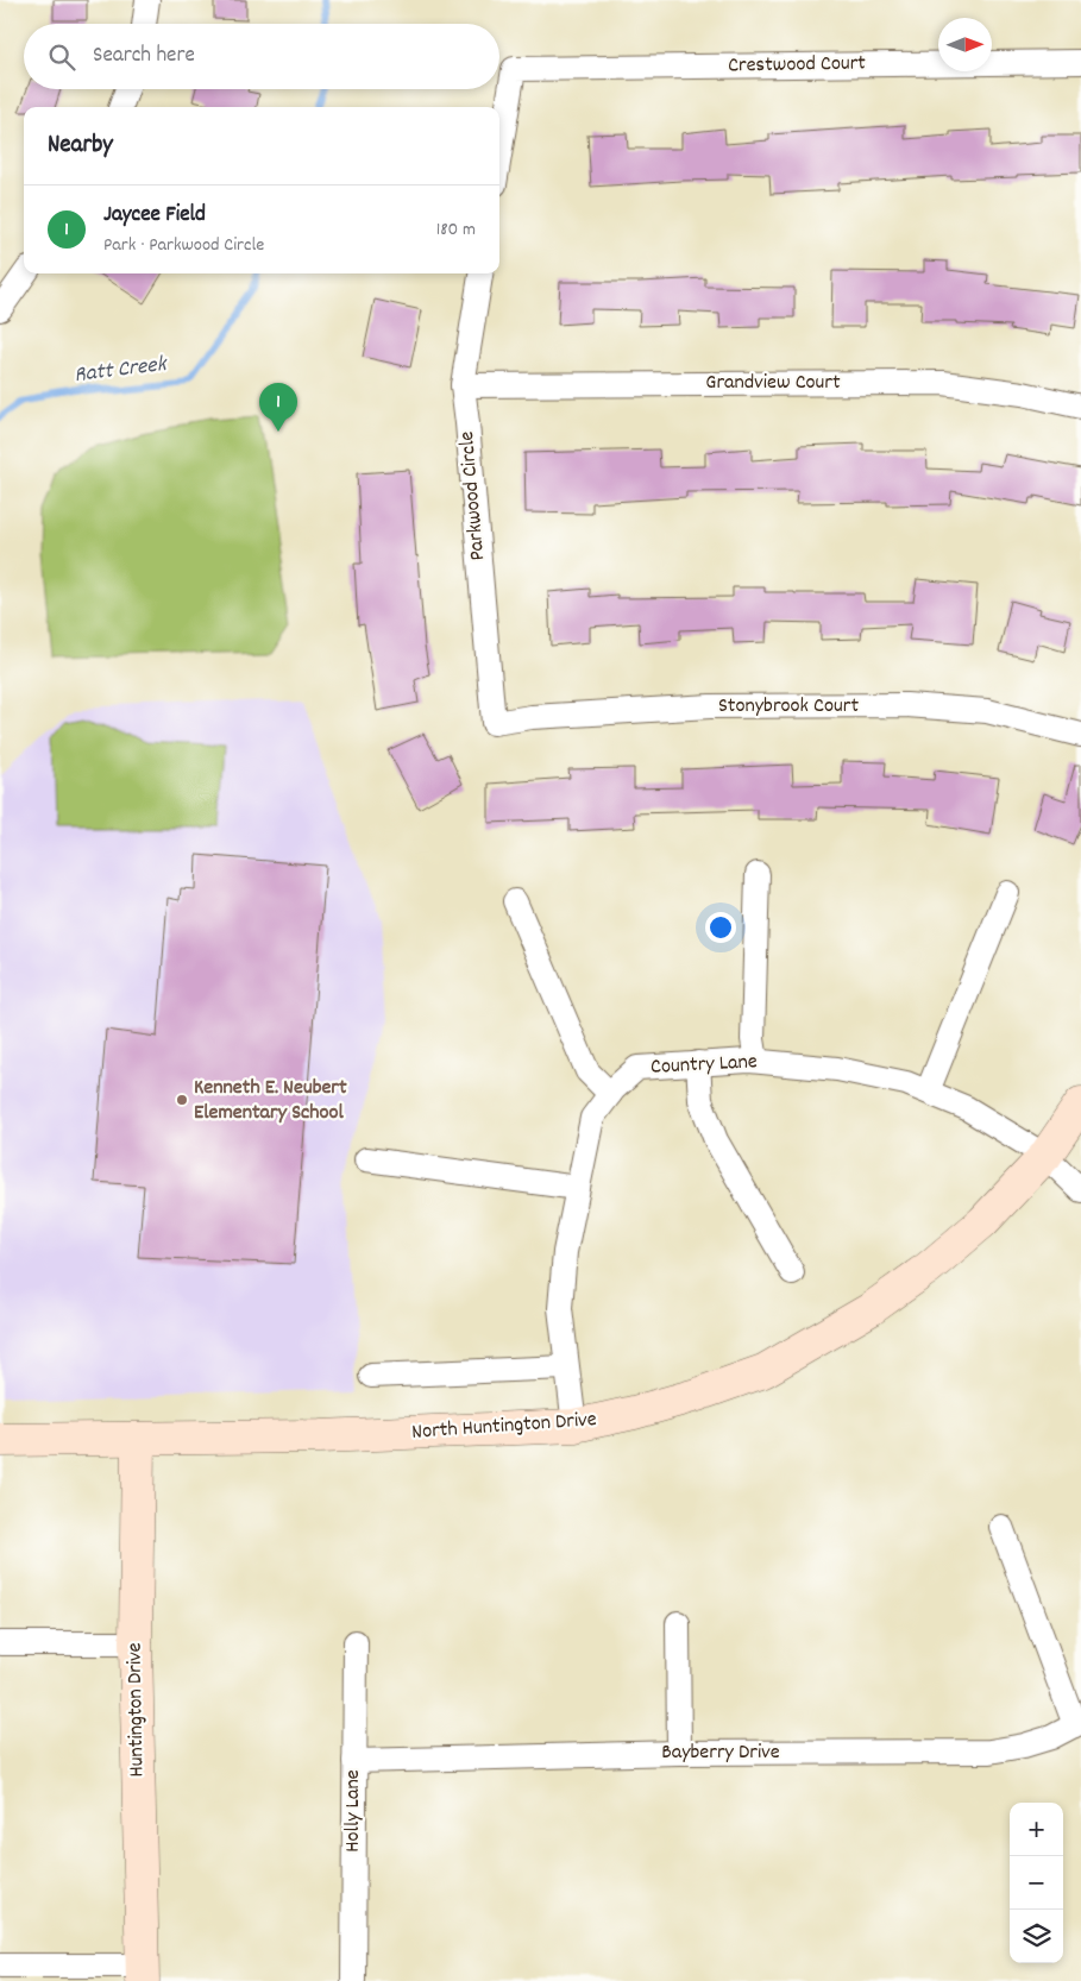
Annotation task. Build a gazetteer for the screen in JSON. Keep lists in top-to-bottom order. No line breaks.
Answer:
{"streets":{"street":["Crestwood Court","Grandview Court","Parkwood Circle","Stonybrook Court","Country Lane","North Huntington Drive","Huntington Drive","Bayberry Drive","Holly Lane"]},"crossings":[["Grandview Court","Parkwood Circle"],["Parkwood Circle","Stonybrook Court"],["Country Lane","North Huntington Drive"],["North Huntington Drive","Huntington Drive"],["Bayberry Drive","Holly Lane"]],"water":["Ratt Creek"],"places":["Kenneth E. Neubert Elementary School"],"north":"right","page":{"search":"Search here","heading":"Nearby","list":[{"mark":"1","name":"Jaycee Field","note":"Park · Parkwood Circle","value":"180 m"}],"pins":"1","map_buttons":["+","−"]}}
